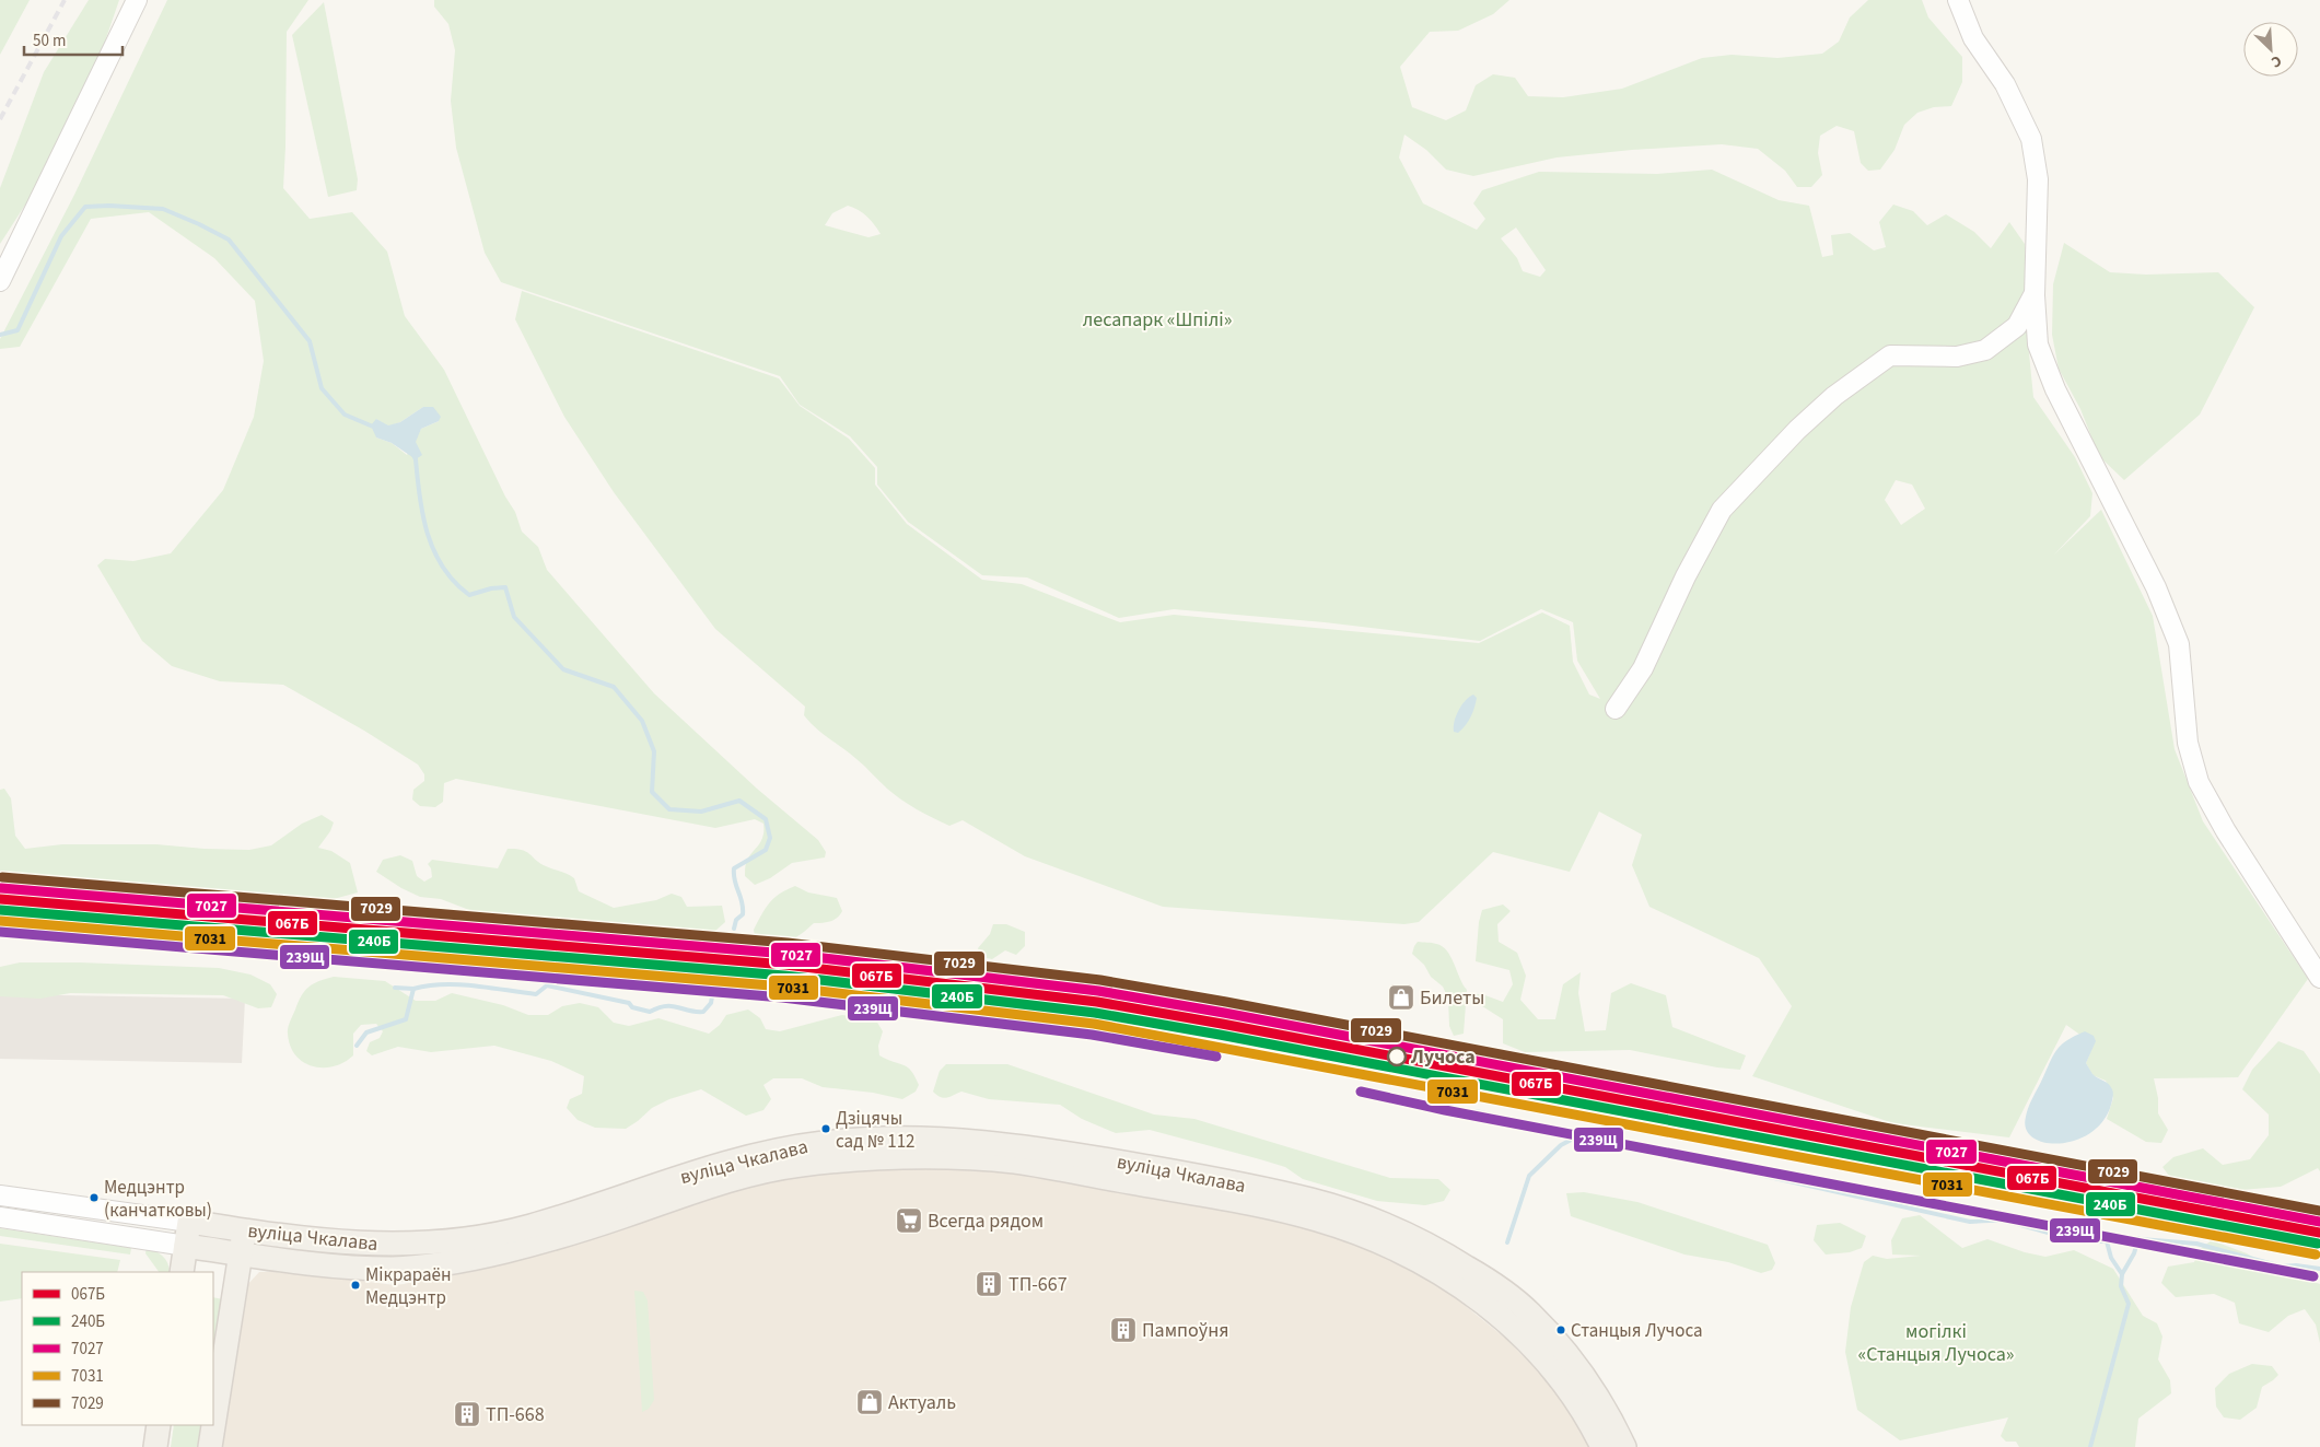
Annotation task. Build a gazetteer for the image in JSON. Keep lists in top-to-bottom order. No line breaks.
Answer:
{"streets":{"main road":["вуліца Чкалава"]},"parks":["лесапарк «Шпілі»","могілкі «Станцыя Лучоса»"],"places":{"shop":["Билеты","Актуаль"],"other":["Лучоса","Дзіцячы сад № 112","Медцэнтр (канчатковы)","Мікрараён Медцэнтр","Станцыя Лучоса"],"supermarket":["Всегда рядом"],"building":["ТП-667","Пампоўня","ТП-668"]},"lines":["transit line 7029","transit line 7027","transit line 067Б","transit line 240Б","transit line 7031","transit line 239Щ"],"legend":["067Б","240Б","7027","7031","7029"],"scale_bar":"50 m","north":"bottom right"}
